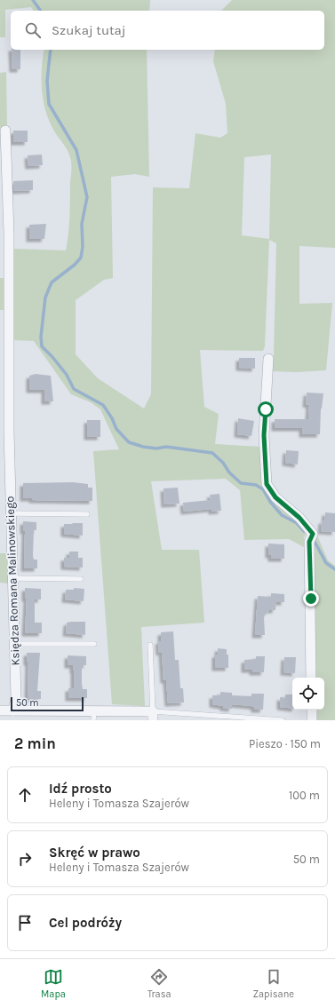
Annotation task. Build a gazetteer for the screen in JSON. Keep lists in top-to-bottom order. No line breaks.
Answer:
{"streets":{"street":["Księdza Romana Malinowskiego"]},"scale_bar":"50 m","page":{"search":"Szukaj tutaj","scale":"50 m","heading":["2 min","Pieszo · 150 m"],"list":[["Idź prosto","Heleny i Tomasza Szajerów","100 m"],["Skręć w prawo","Heleny i Tomasza Szajerów","50 m"],"Cel podróży"],"nav":["Mapa","Trasa","Zapisane"]}}
